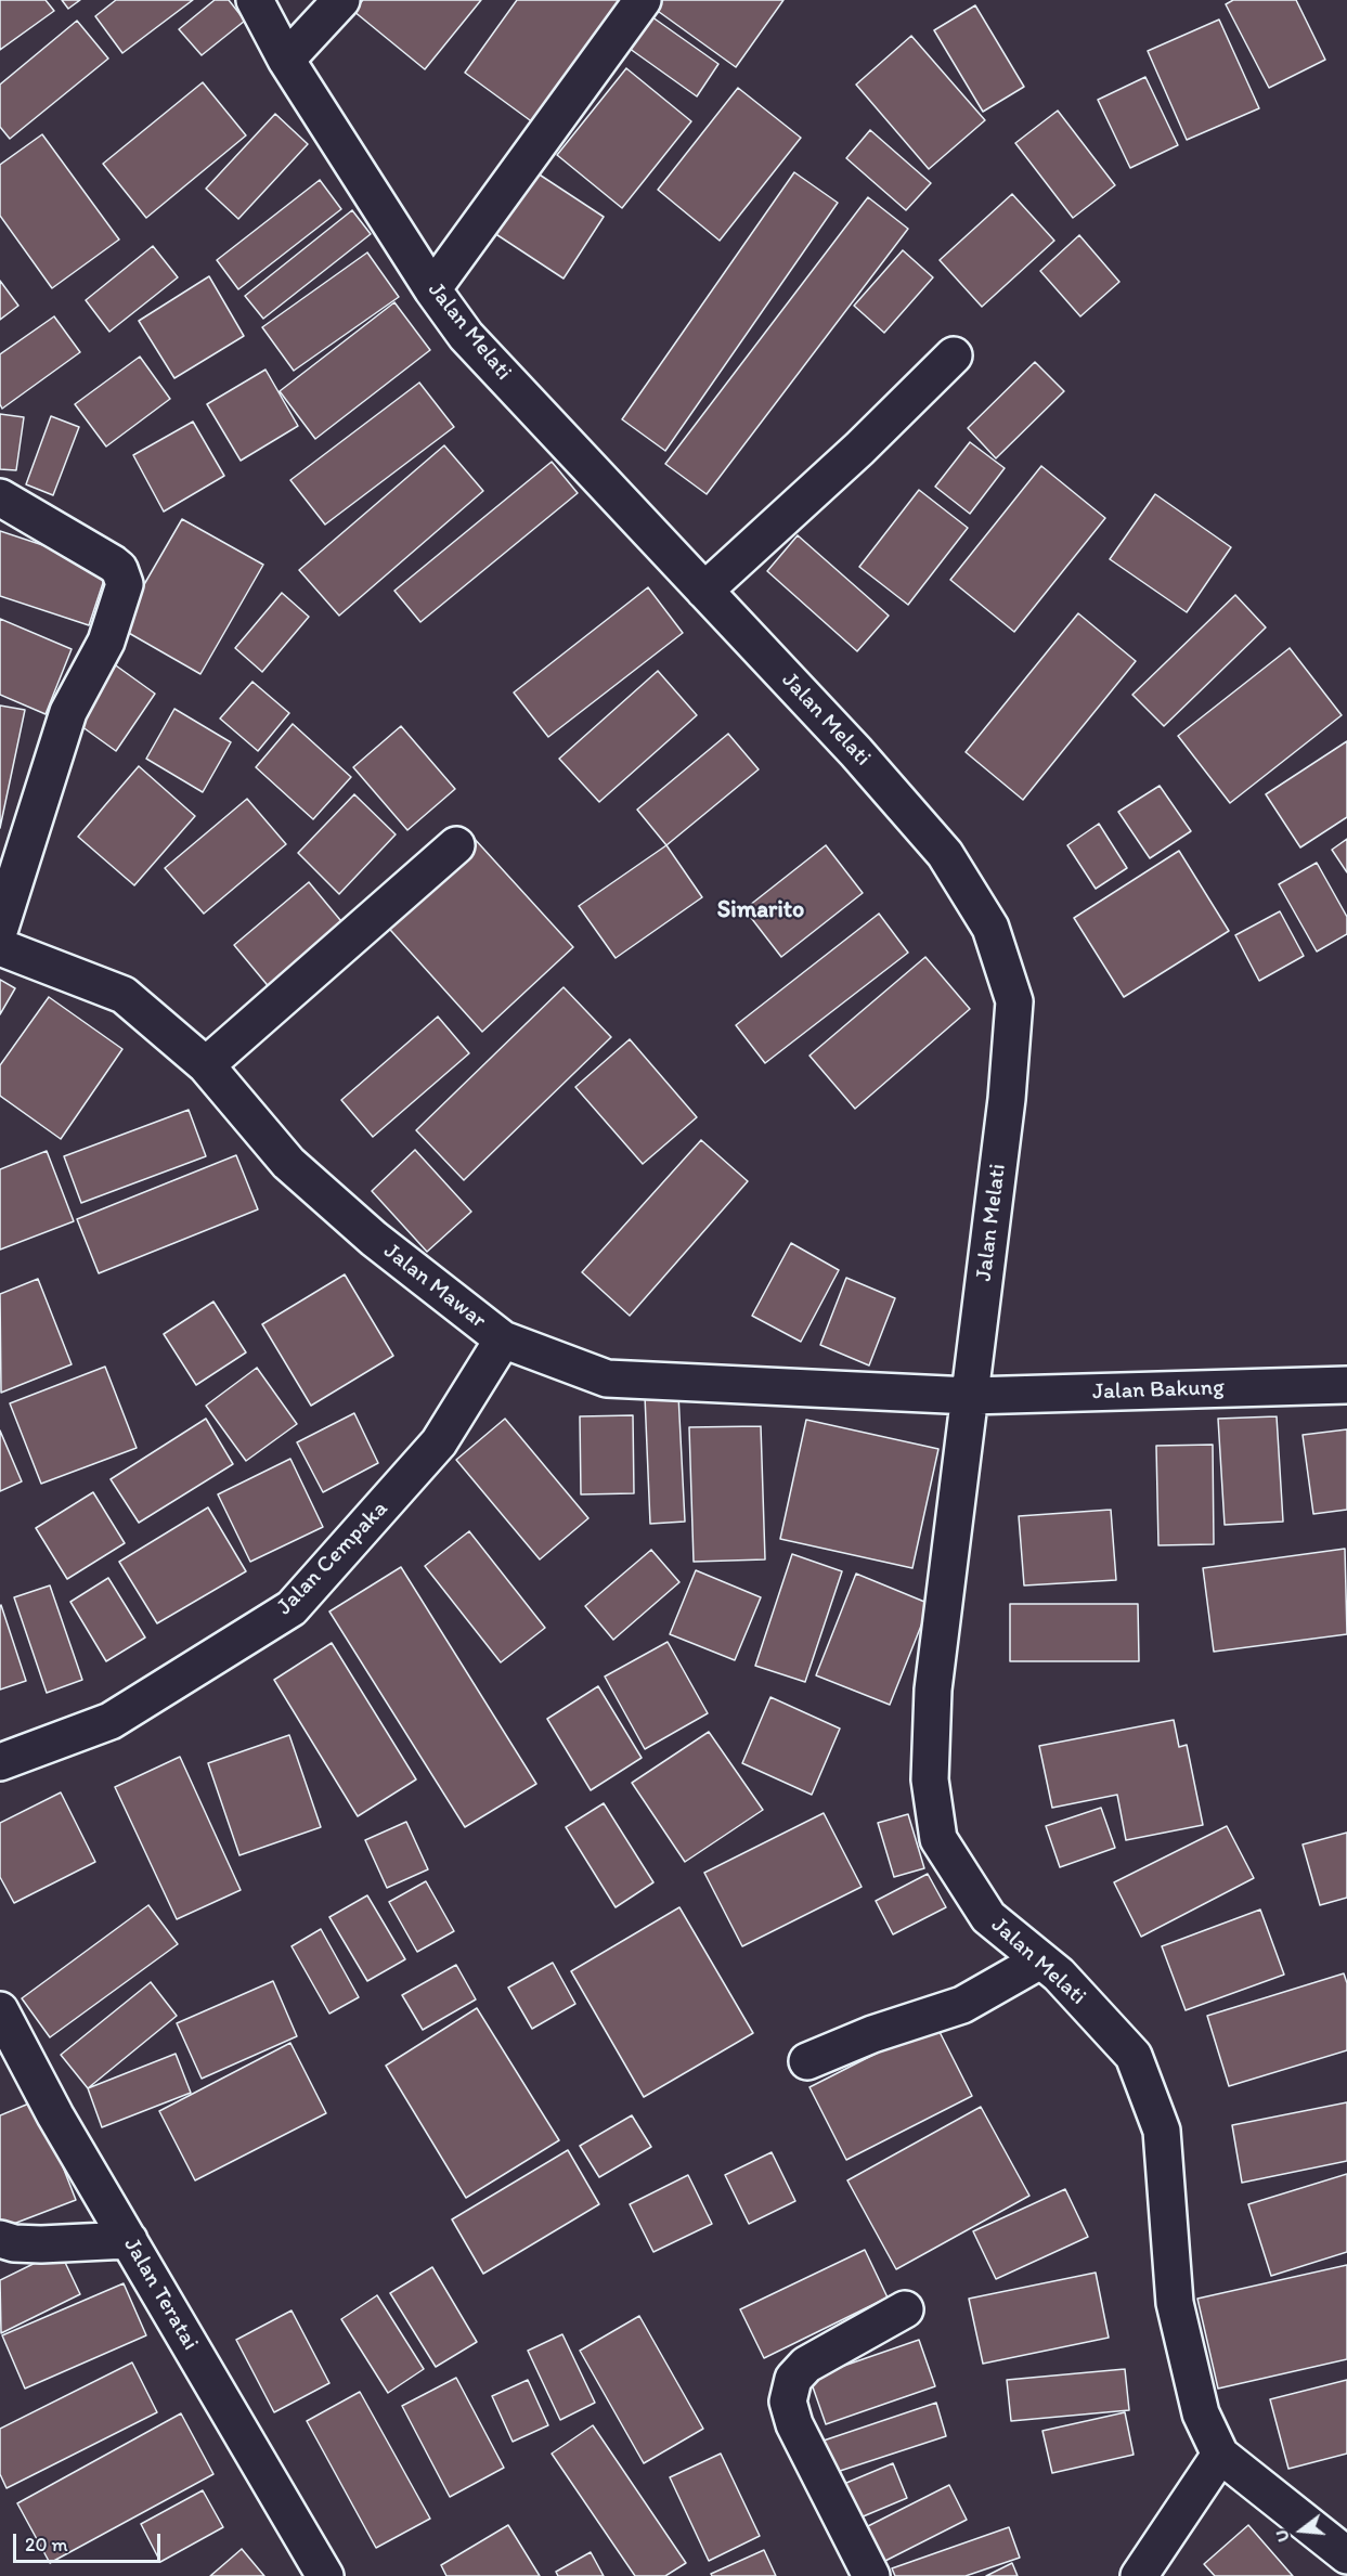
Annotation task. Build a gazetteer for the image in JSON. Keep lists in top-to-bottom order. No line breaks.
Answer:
{"streets":{"street":["Jalan Melati","Jalan Mawar","Jalan Bakung","Jalan Cempaka","Jalan Teratai"]},"crossings":[["Jalan Melati","Jalan Mawar"],["Jalan Melati","Jalan Bakung"],["Jalan Mawar","Jalan Bakung"],["Jalan Mawar","Jalan Cempaka"]],"districts":["Simarito"],"scale_bar":"20 m","north":"left"}
